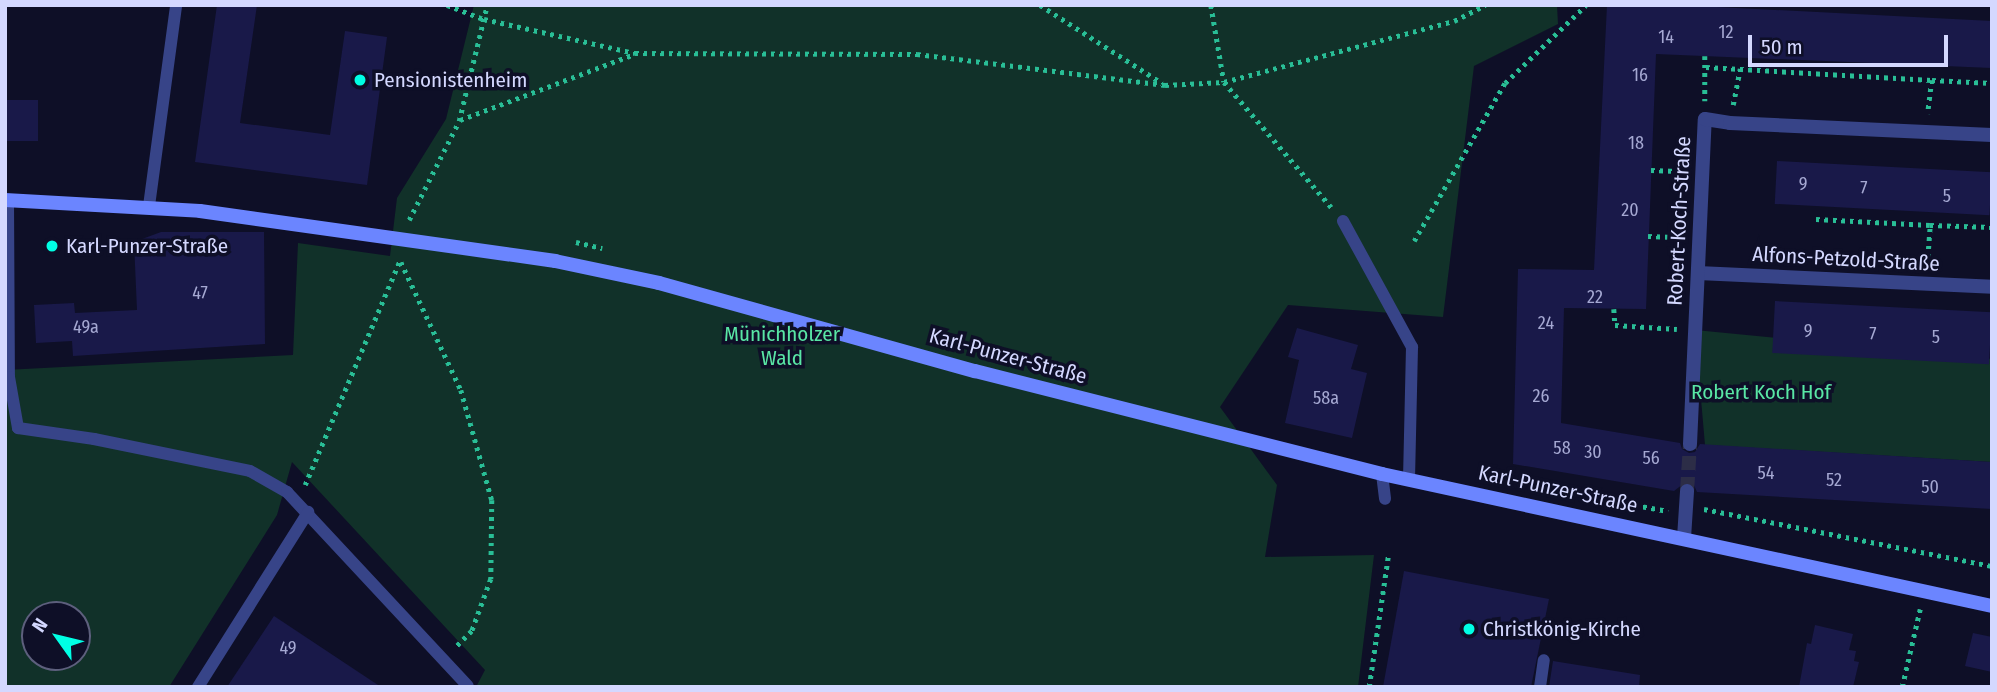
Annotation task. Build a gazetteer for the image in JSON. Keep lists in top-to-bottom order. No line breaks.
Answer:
{"streets":{"street":["Robert-Koch-Straße","Alfons-Petzold-Straße","Karl-Punzer-Straße"]},"crossings":[["Robert-Koch-Straße","Alfons-Petzold-Straße"]],"parks":["Münichholzer Wald","Robert Koch Hof"],"places":["Pensionistenheim","Karl-Punzer-Straße","Christkönig-Kirche"],"house_numbers":["12","14","16","18","9","7","5","20","47","22","24","49a","9","7","5","26","58a","58","30","56","54","52","50","49"],"scale_bar":"50 m","north":"top left"}
